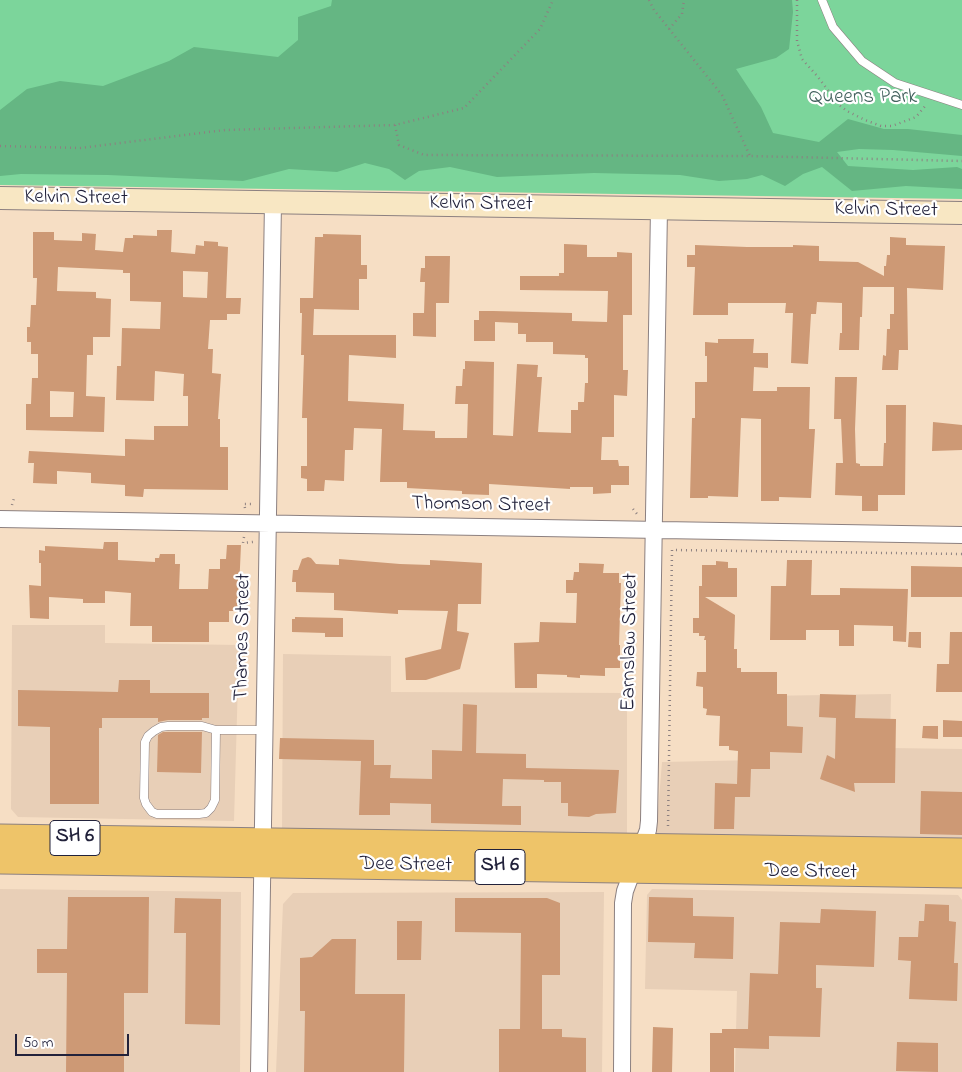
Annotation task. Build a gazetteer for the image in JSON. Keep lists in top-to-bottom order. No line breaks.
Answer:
{"streets":{"main road":["Kelvin Street","SH 6","Dee Street"],"street":["Thomson Street","Thames Street","Earnslaw Street"]},"crossings":[["Kelvin Street","Thames Street"],["Kelvin Street","Earnslaw Street"],["Thomson Street","Thames Street"],["Thomson Street","Earnslaw Street"],["Thames Street","Dee Street"],["Earnslaw Street","Dee Street"]],"parks":["Queens Park"],"scale_bar":"50 m"}
